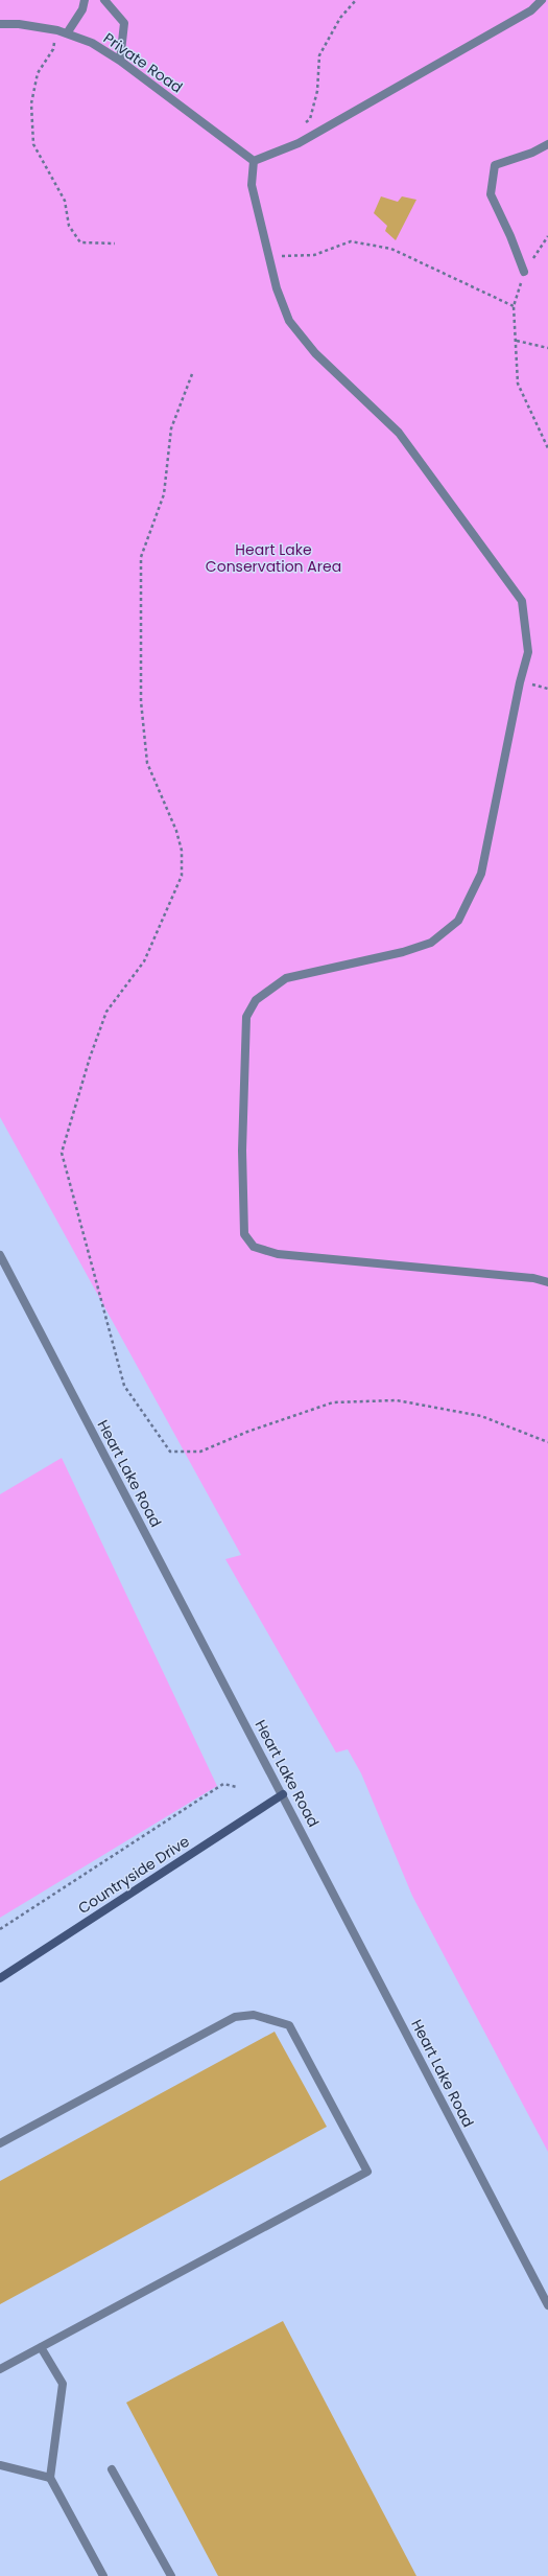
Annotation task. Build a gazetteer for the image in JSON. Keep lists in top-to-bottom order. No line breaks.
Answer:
{"streets":{"main road":["Countryside Drive"],"street":["Private Road","Heart Lake Road"]},"crossings":[["Heart Lake Road","Countryside Drive"]],"parks":["Heart Lake Conservation Area"]}
